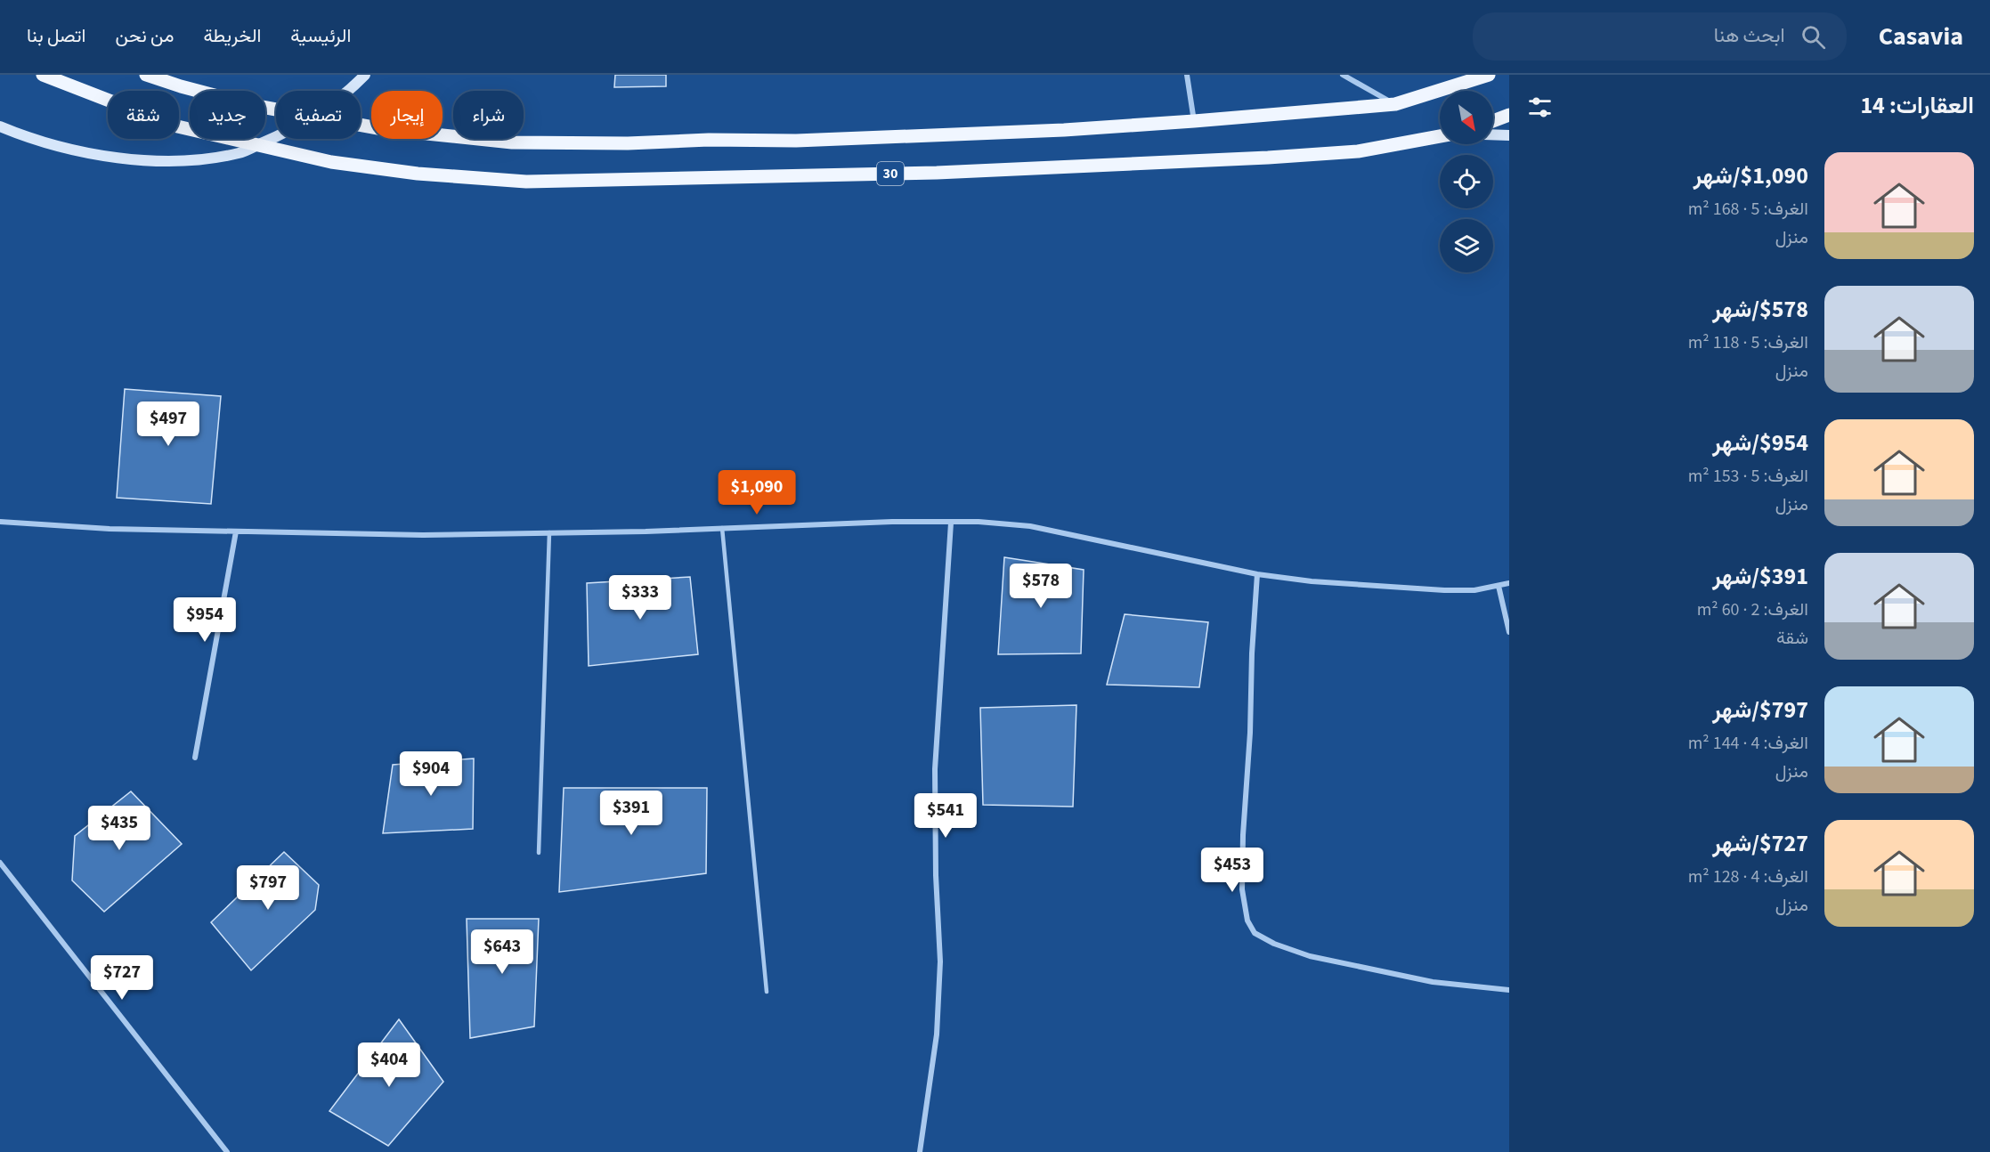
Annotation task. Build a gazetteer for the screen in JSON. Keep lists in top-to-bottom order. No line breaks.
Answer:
{"streets":{"main road":["30"]},"north":"bottom right","page":{"header":"Casavia","search":"ابحث هنا","nav":["الرئيسية","الخريطة","من نحن","اتصل بنا"],"heading":"العقارات: 14","chip":["شراء","إيجار","تصفية","جديد","شقة"],"list":[{"name":"$1,090/شهر","note":"الغرف: 5 · 168 m² · منزل"},{"name":"$578/شهر","note":"الغرف: 5 · 118 m² · منزل"},{"name":"$954/شهر","note":"الغرف: 5 · 153 m² · منزل"},{"name":"$391/شهر","note":"الغرف: 2 · 60 m² · شقة"},{"name":"$797/شهر","note":"الغرف: 4 · 144 m² · منزل"},{"name":"$727/شهر","note":"الغرف: 4 · 128 m² · منزل"}],"price":["$497","$1,090","$578","$333","$954","$904","$391","$541","$435","$453","$797","$643","$727","$404"]}}
